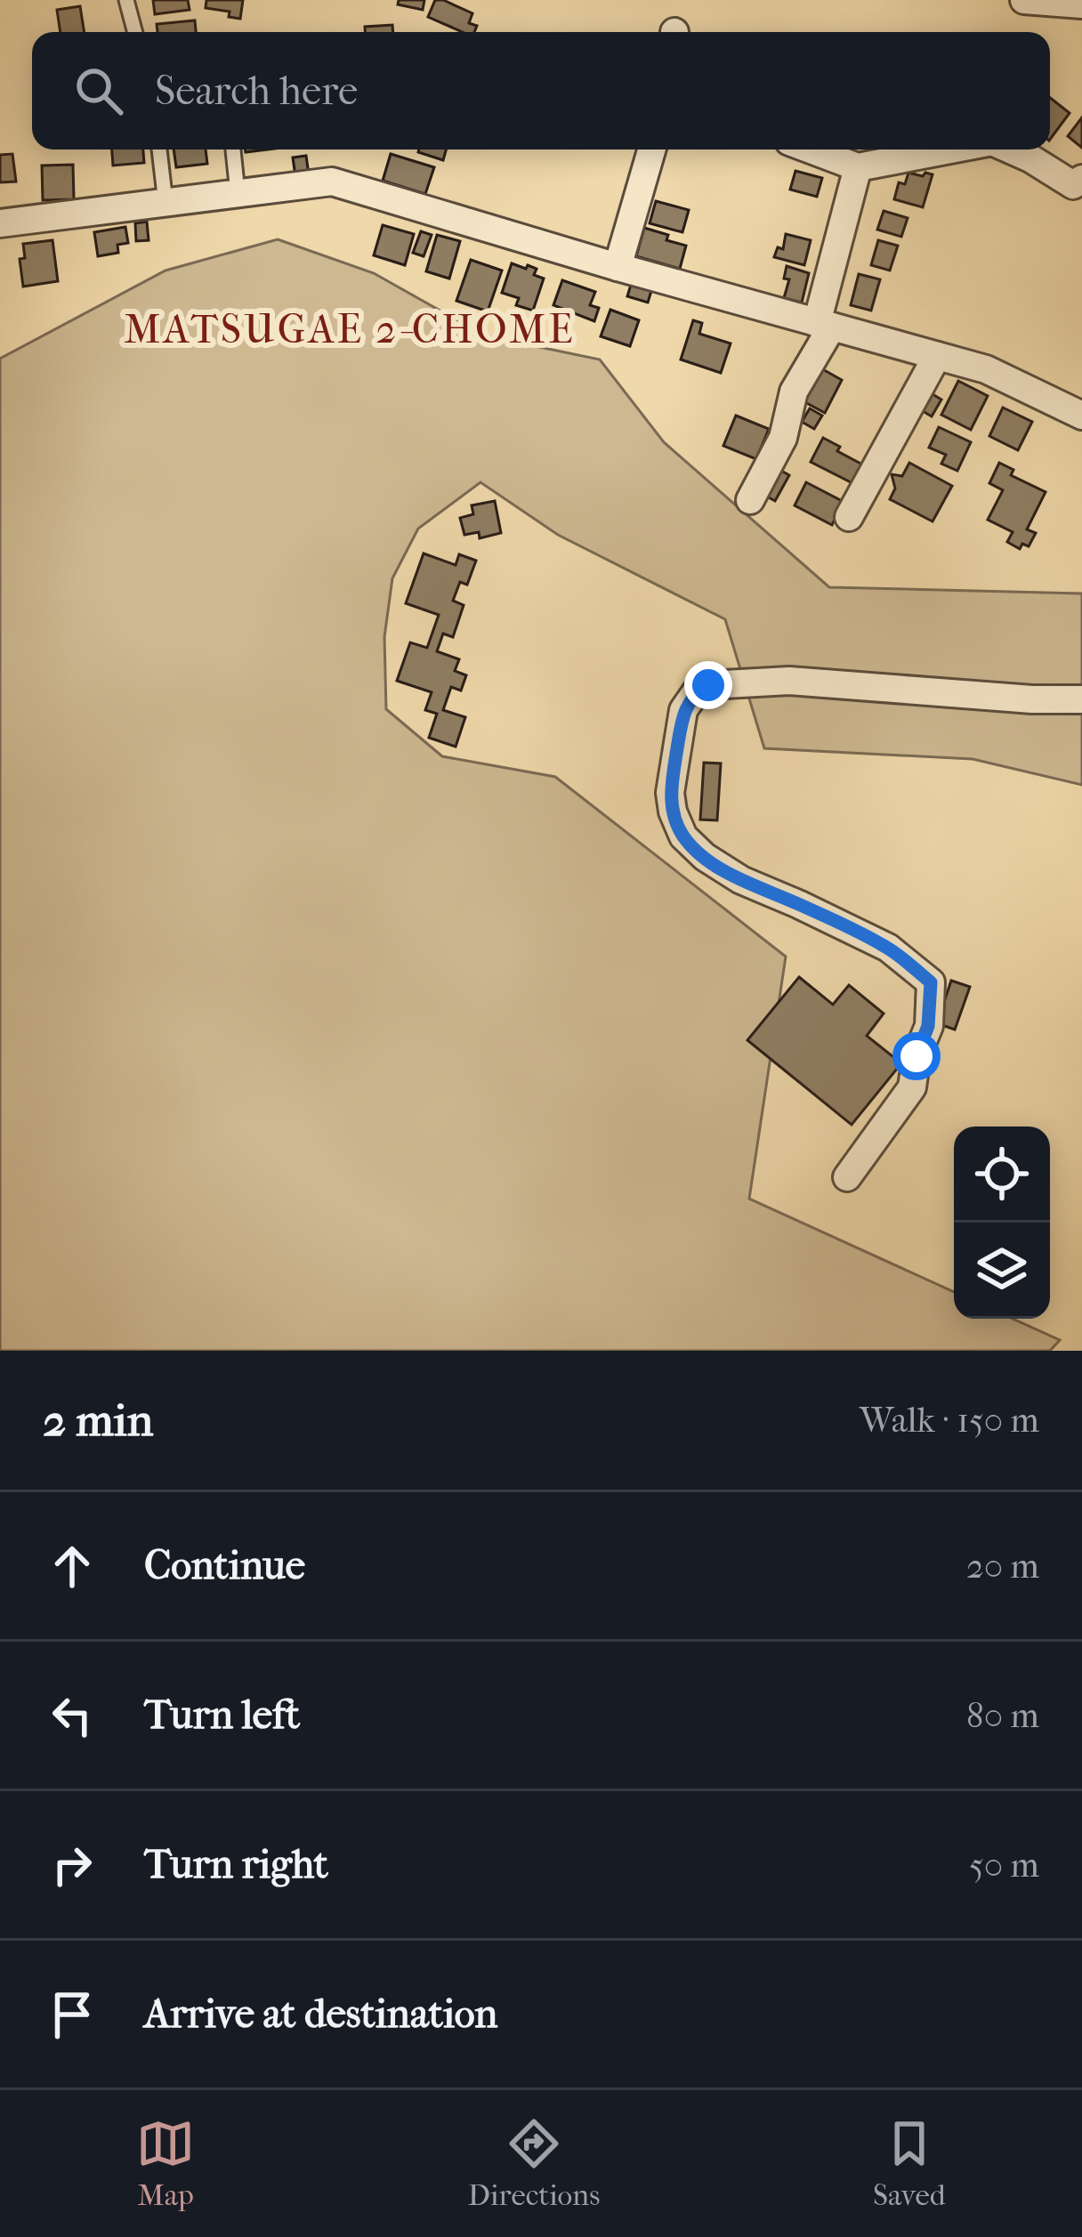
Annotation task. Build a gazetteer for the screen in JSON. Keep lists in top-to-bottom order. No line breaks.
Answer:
{"districts":["MATSUGAE 2-CHOME"],"page":{"search":"Search here","heading":["2 min","Walk · 150 m"],"list":[["Continue","20 m"],["Turn left","80 m"],["Turn right","50 m"],"Arrive at destination"],"nav":["Map","Directions","Saved"]}}
